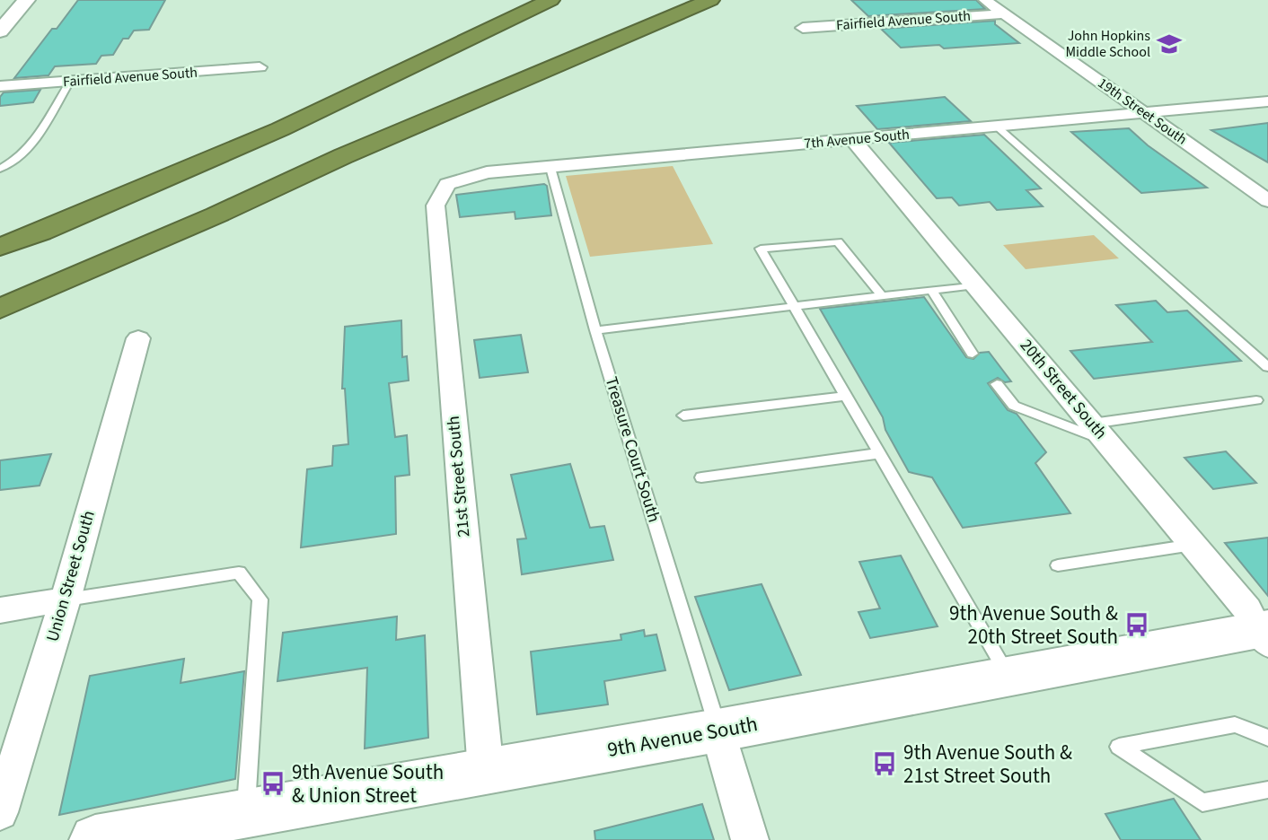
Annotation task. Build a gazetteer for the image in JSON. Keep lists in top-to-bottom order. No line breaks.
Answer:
{"streets":{"street":["Fairfield Avenue South","19th Street South","7th Avenue South","20th Street South","21st Street South","Union Street South","9th Avenue South"],"lane":["Treasure Court South"]},"crossings":[["Fairfield Avenue South","19th Street South"],["19th Street South","7th Avenue South"],["7th Avenue South","20th Street South"],["7th Avenue South","Treasure Court South"],["7th Avenue South","21st Street South"],["20th Street South","9th Avenue South"],["Treasure Court South","9th Avenue South"],["21st Street South","9th Avenue South"]],"places":{"school or university":["John Hopkins Middle School"],"bus stop":["9th Avenue South & 20th Street South","9th Avenue South & 21st Street South","9th Avenue South & Union Street"]}}
